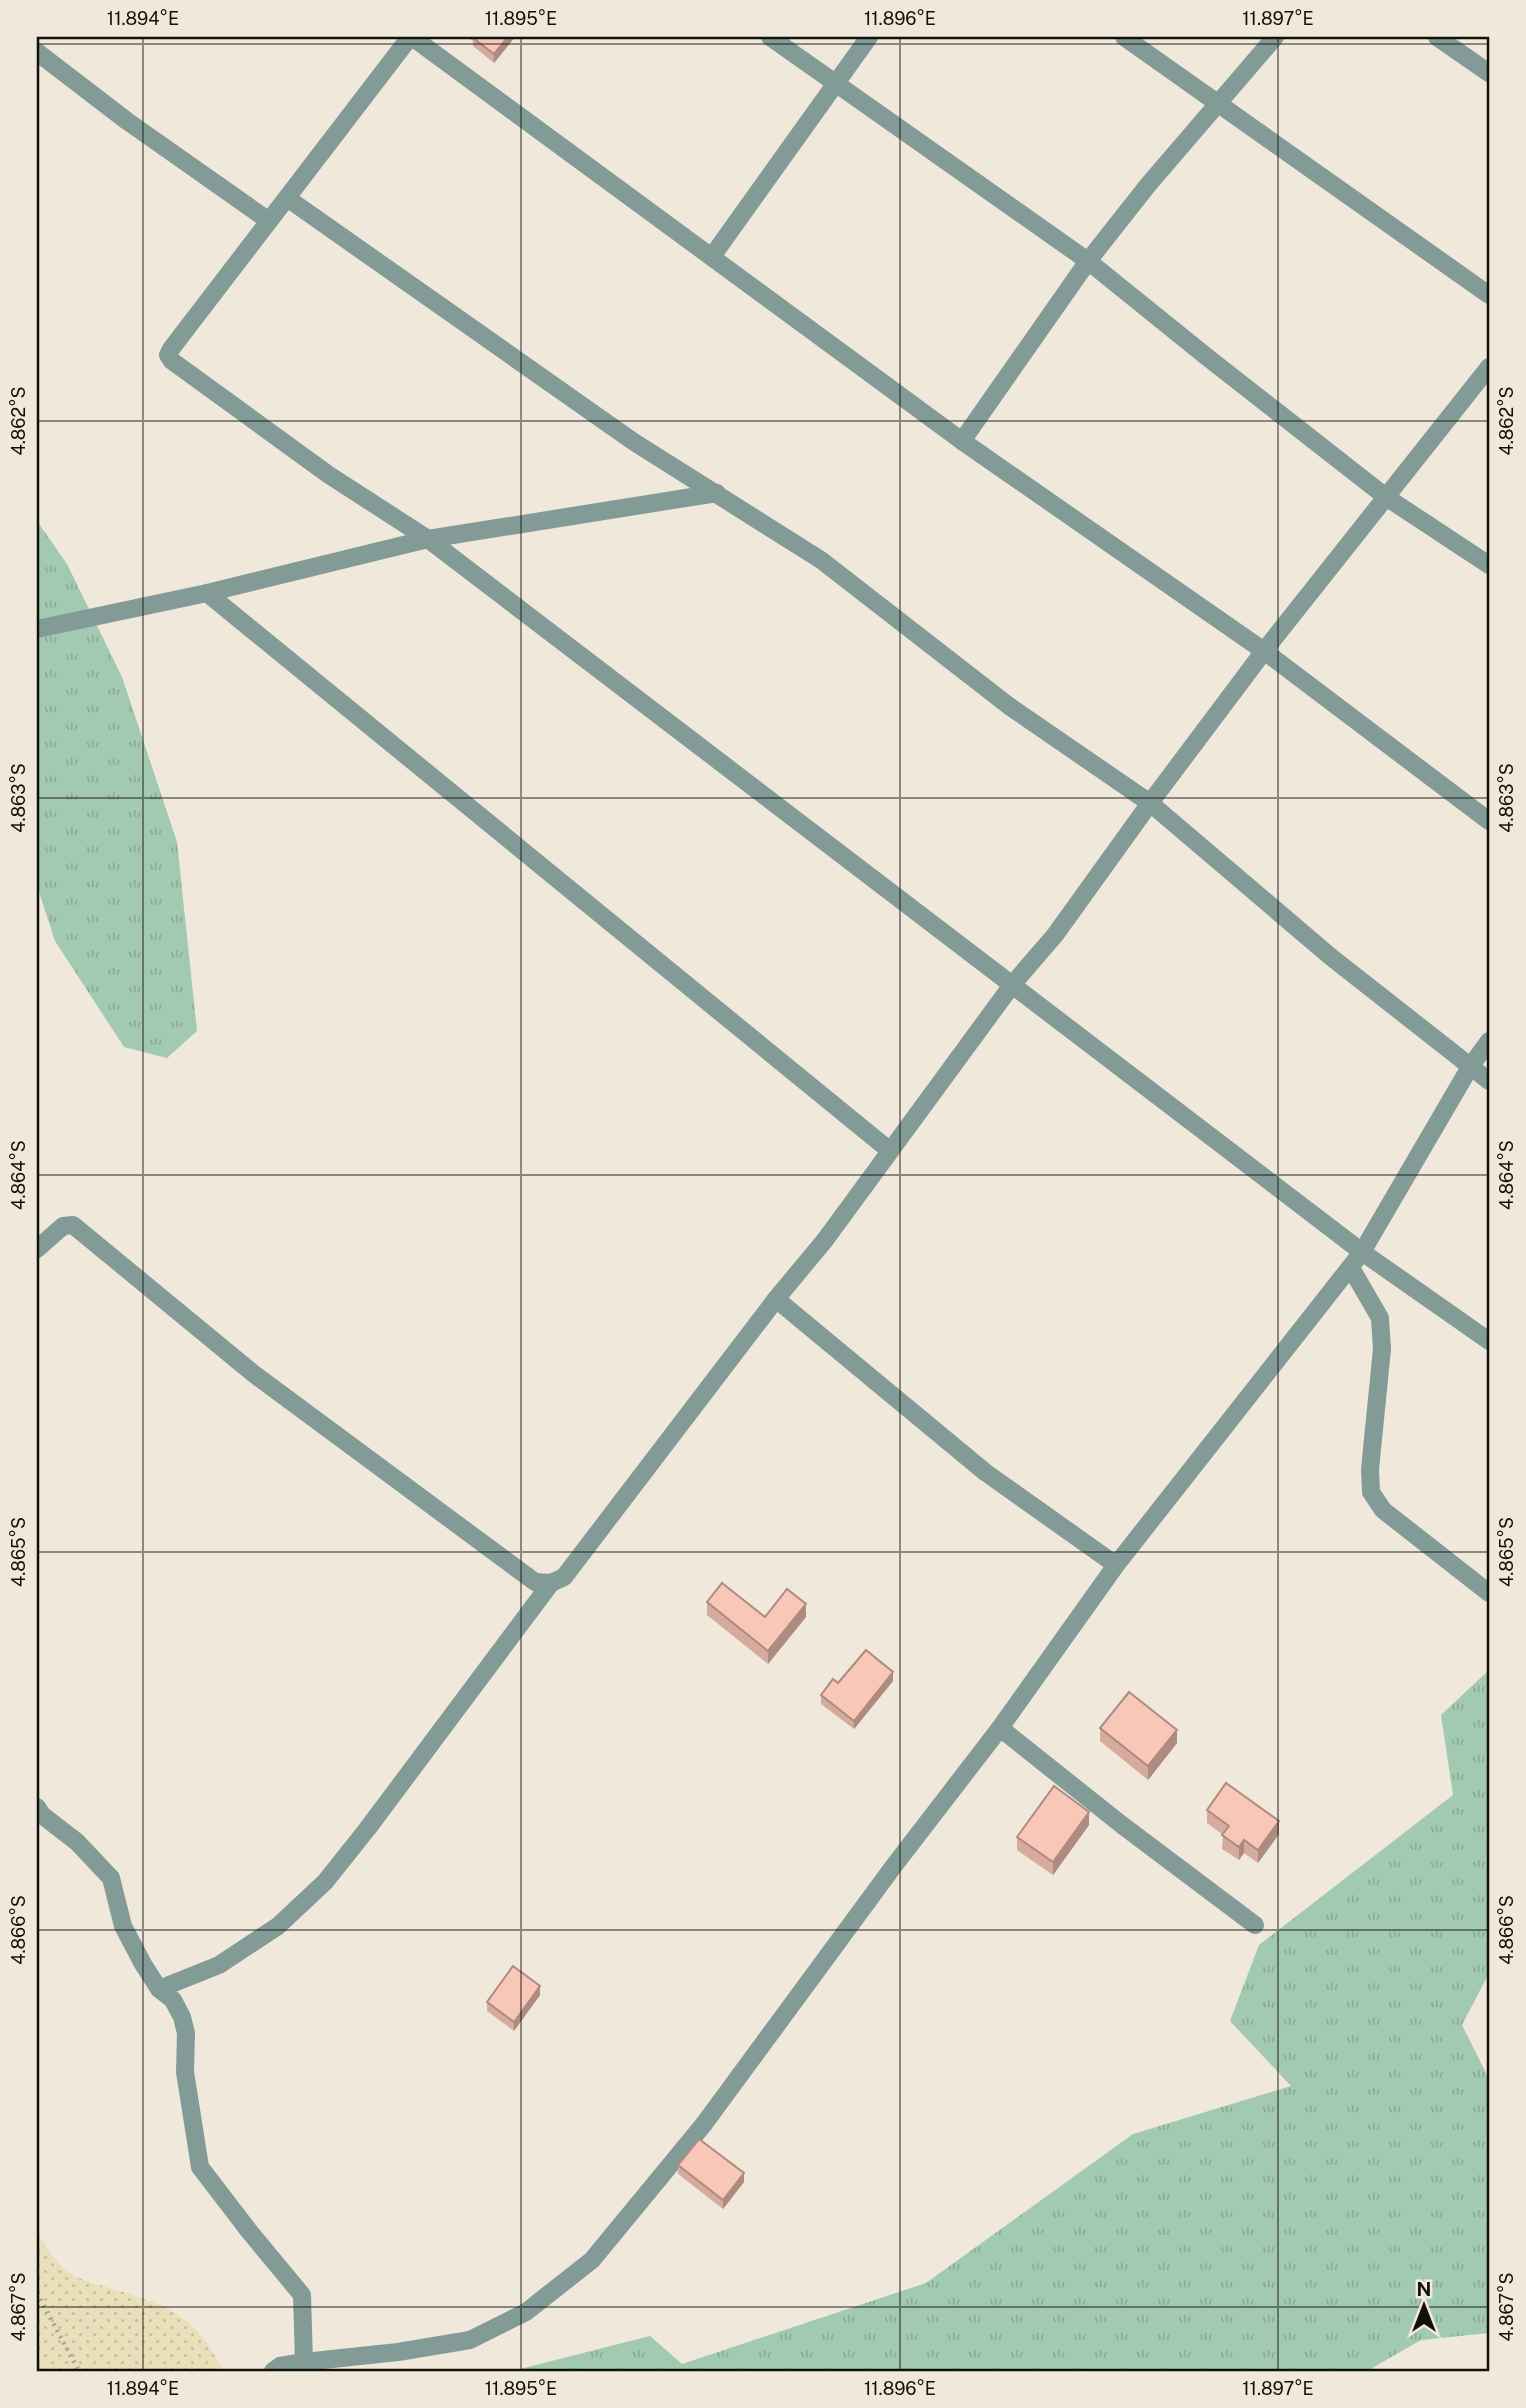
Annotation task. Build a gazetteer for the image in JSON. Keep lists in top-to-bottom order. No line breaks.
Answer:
{"north":"top","coordinates":["11.894°E","11.895°E","11.896°E","11.897°E","4.862°S","4.863°S","4.864°S","4.865°S","4.866°S","4.867°S"]}
